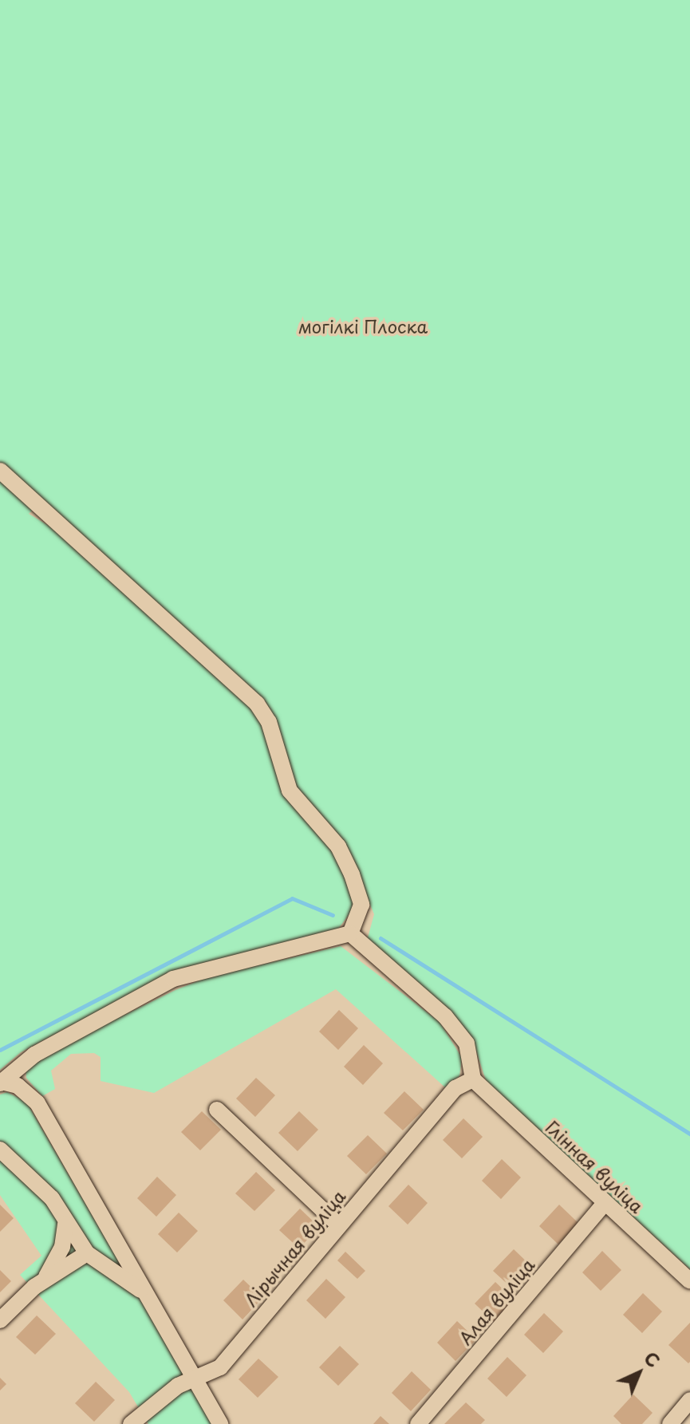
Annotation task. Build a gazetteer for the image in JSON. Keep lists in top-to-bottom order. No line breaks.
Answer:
{"streets":{"street":["Глінная вуліца","Лірычная вуліца","Алая вуліца"]},"crossings":[["Глінная вуліца","Лірычная вуліца"],["Глінная вуліца","Алая вуліца"]],"parks":["могілкі Плоска"],"north":"top right"}
